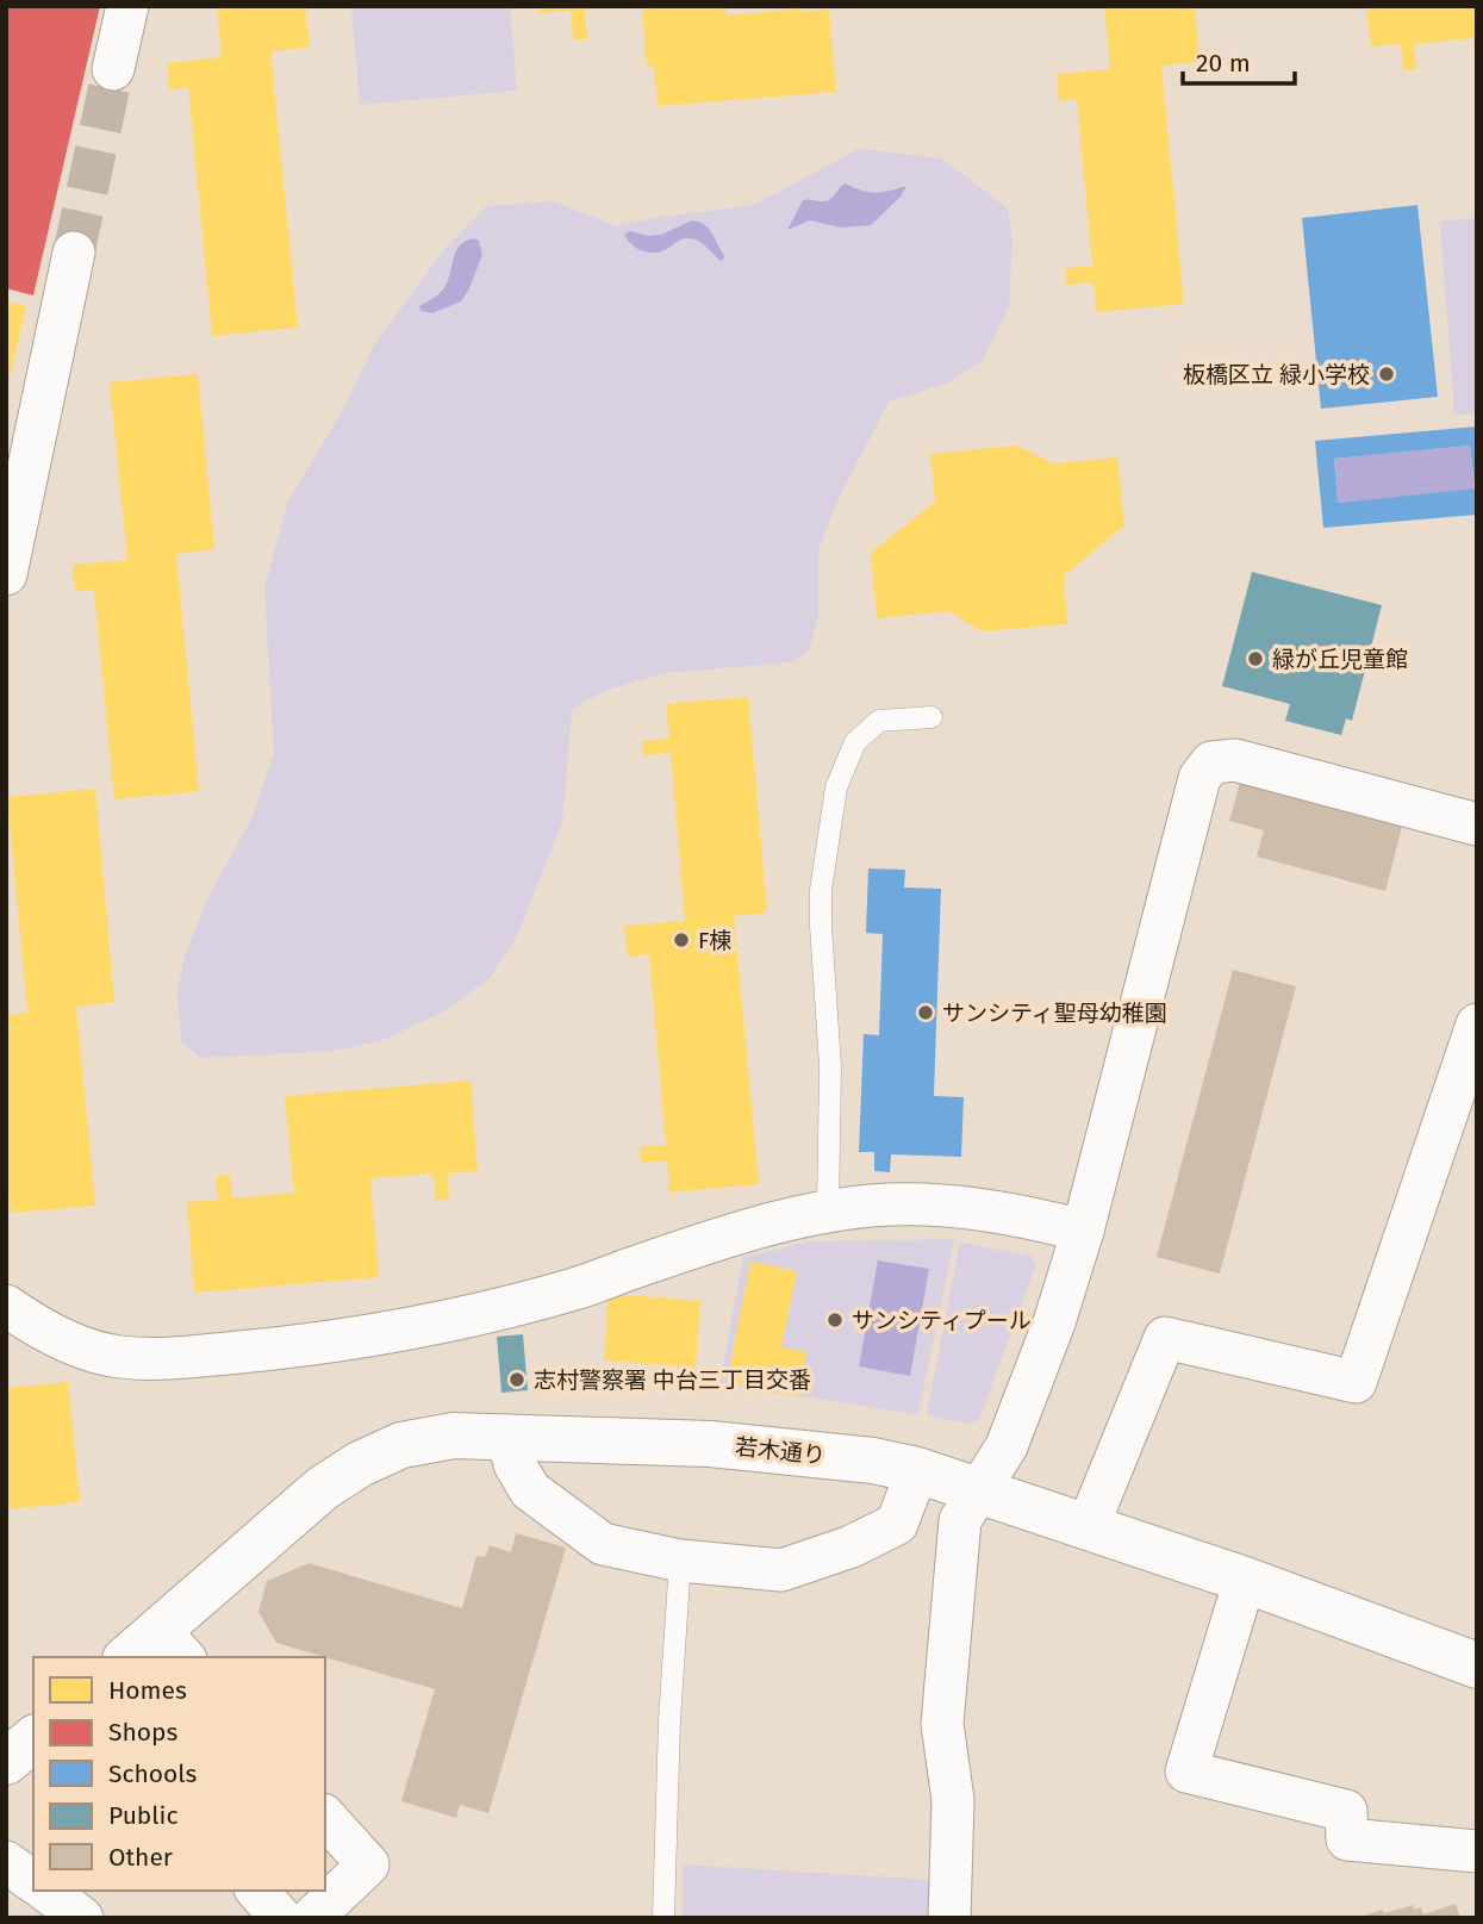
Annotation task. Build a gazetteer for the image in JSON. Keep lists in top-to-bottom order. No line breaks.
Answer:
{"streets":{"street":["若木通り"]},"places":["板橋区立 緑小学校","緑が丘児童館","F棟","サンシティ聖母幼稚園","サンシティプール","志村警察署 中台三丁目交番"],"legend":["Homes","Shops","Schools","Public","Other"],"scale_bar":"20 m"}
